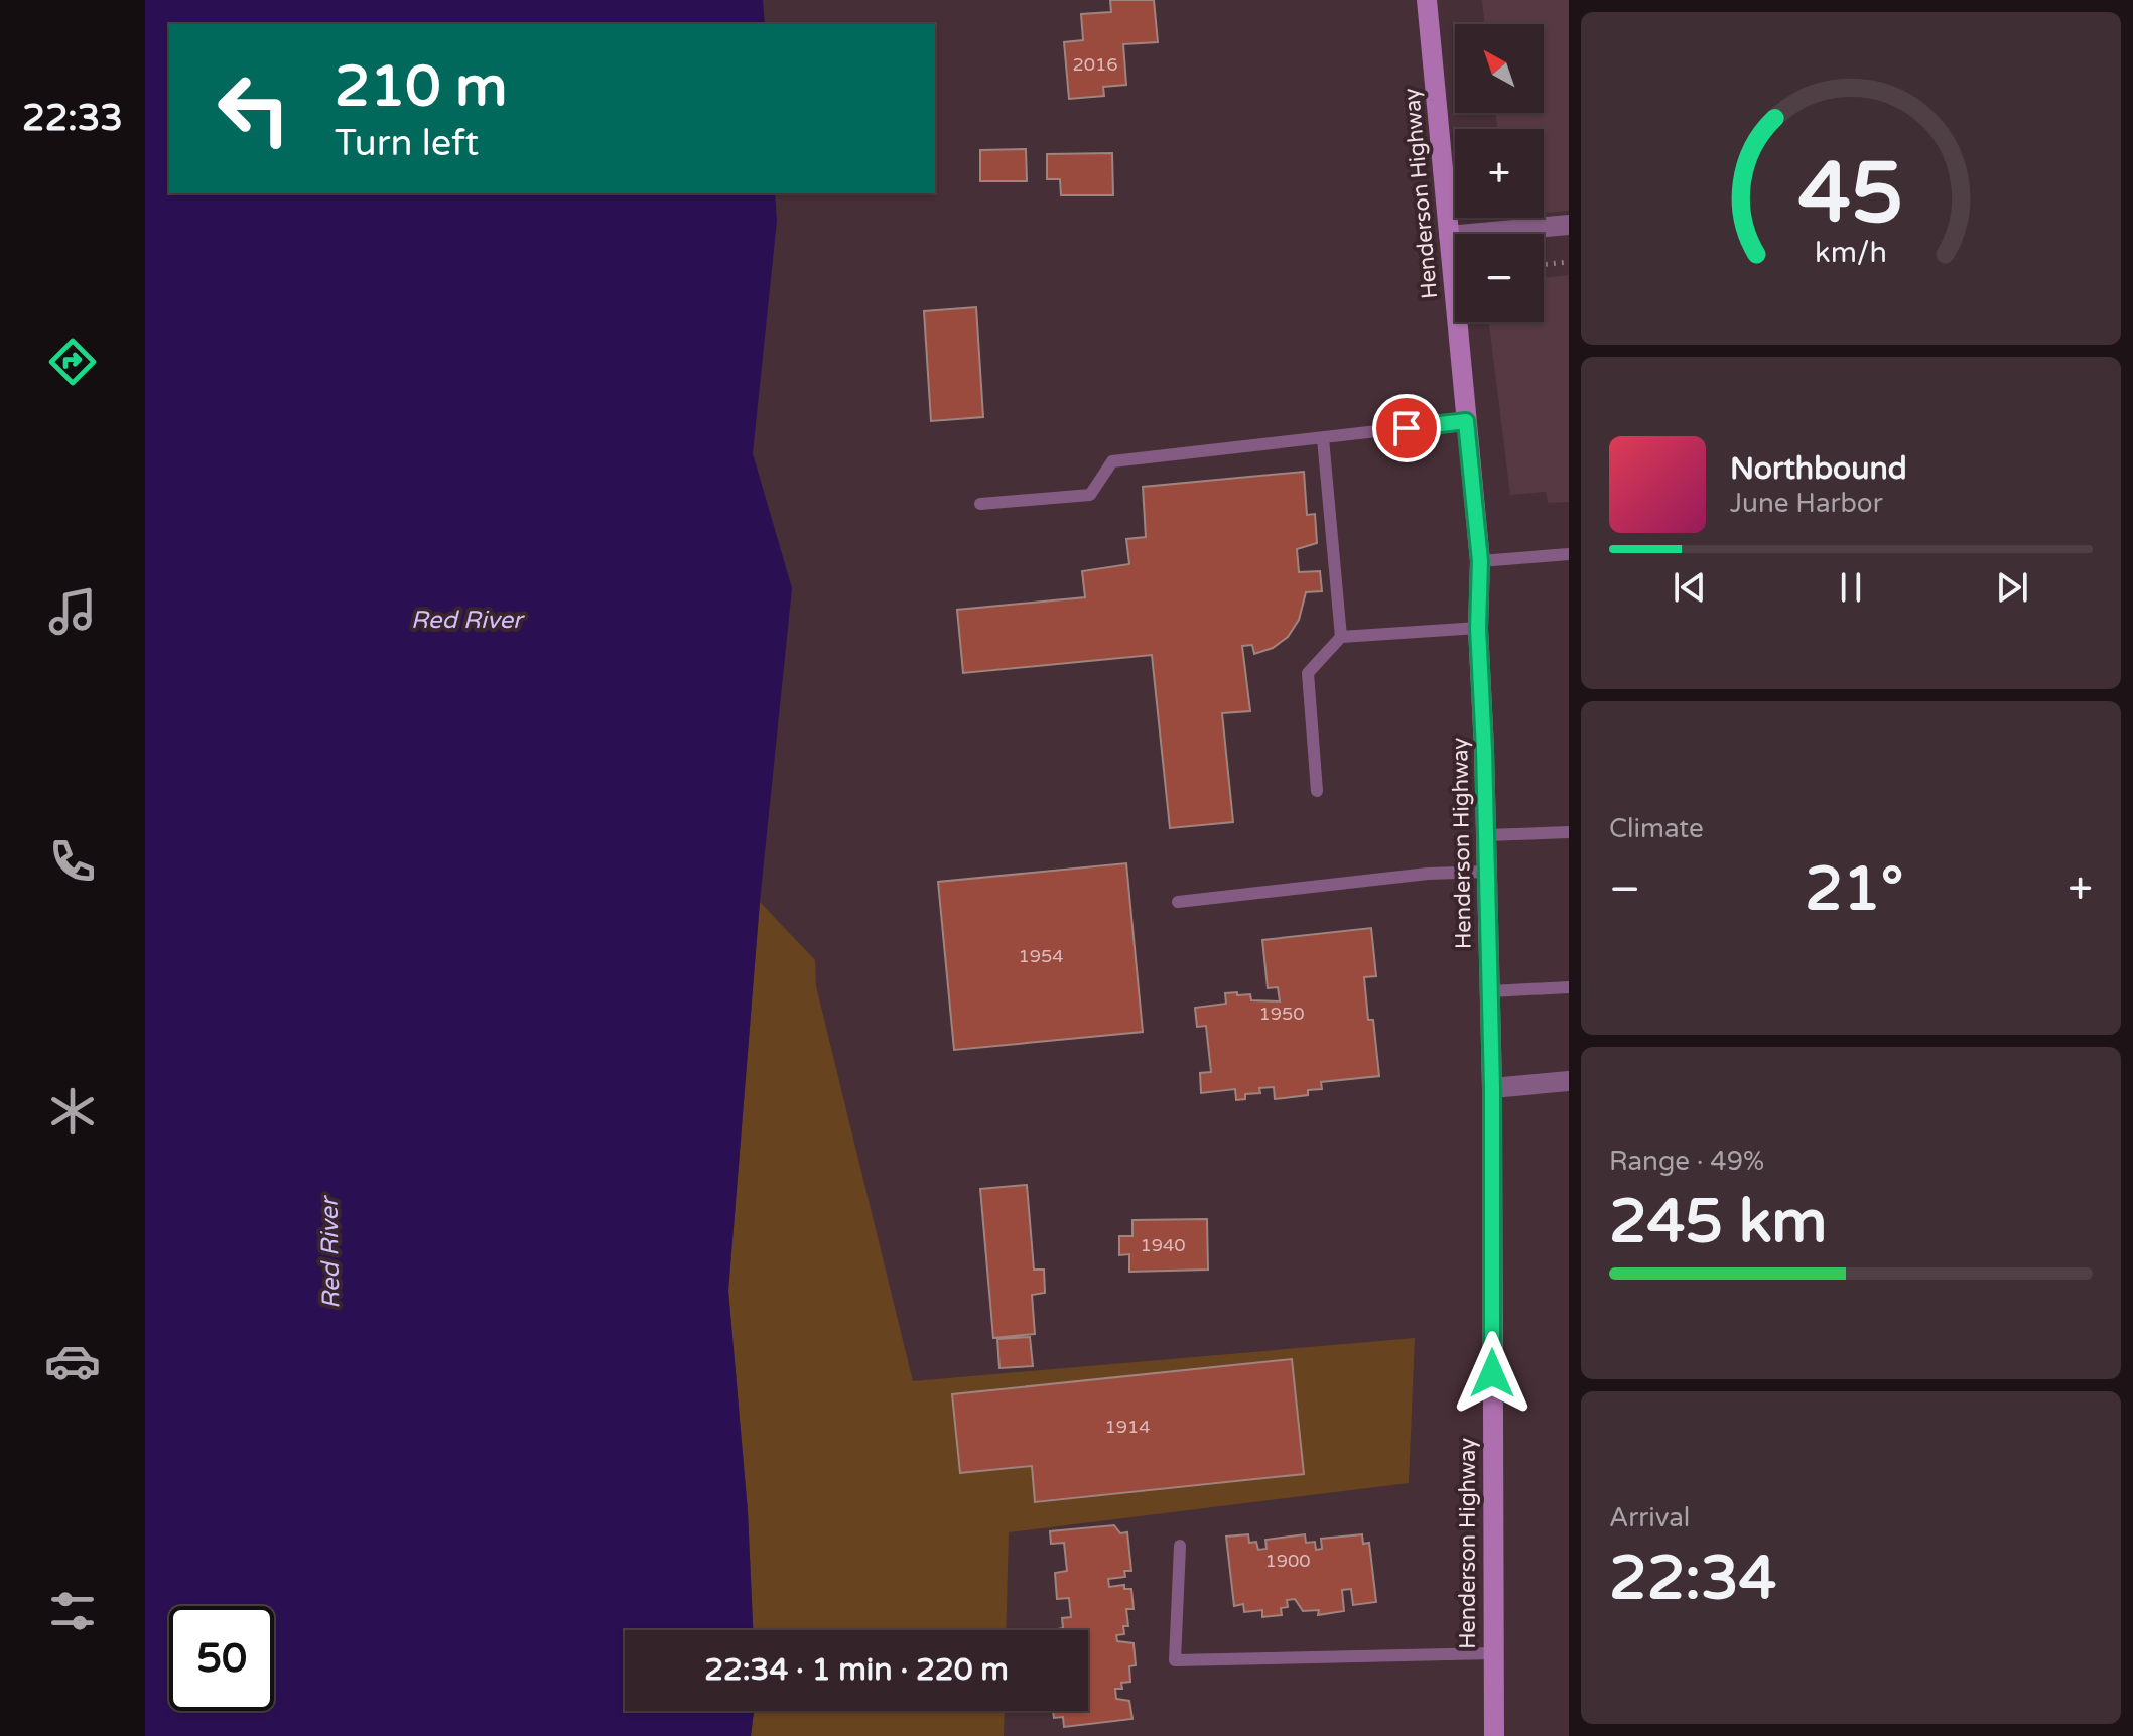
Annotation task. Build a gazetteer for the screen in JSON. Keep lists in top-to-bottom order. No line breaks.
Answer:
{"streets":{"main road":["Henderson Highway"]},"water":["Red River"],"house_numbers":["2016","1954","1950","1940","1914","1900"],"north":"top left","page":{"tabs":"22:33","map_buttons":["+","−"],"turn":["210 m","Turn left"],"song":["Northbound","June Harbor"],"tile":["Climate",["Range · 49%","245 km"],["Arrival","22:34"]],"heat":["−","21°","+"],"limit":"50","trip":"22:34 · 1 min · 220 m","gauge":["45","km/h"]}}
